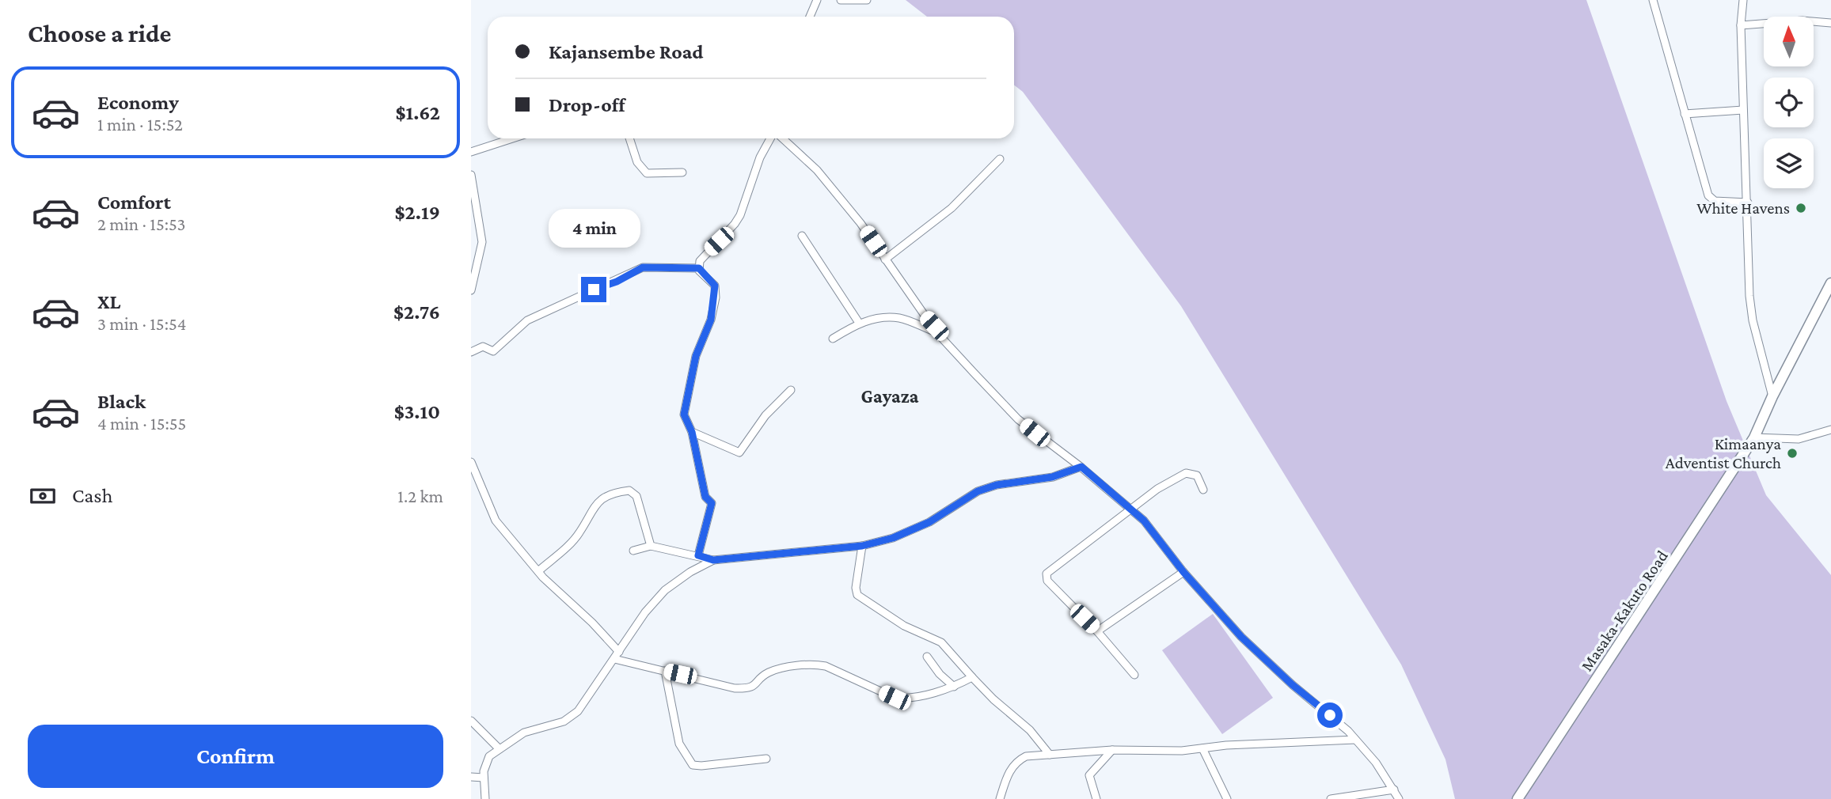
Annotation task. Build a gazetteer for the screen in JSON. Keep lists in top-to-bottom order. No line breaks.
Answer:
{"streets":{"highway":["Masaka-Kakuto Road"]},"districts":["Gayaza"],"places":["White Havens","Kimaanya Adventist Church"],"north":"top","page":{"heading":"Choose a ride","banner":["Kajansembe Road","Drop-off"],"list":[{"name":"Economy","note":"1 min · 15:52","value":"$1.62"},{"name":"Comfort","note":"2 min · 15:53","value":"$2.19"},{"name":"XL","note":"3 min · 15:54","value":"$2.76"},{"name":"Black","note":"4 min · 15:55","value":"$3.10"}],"bubble":"4 min","pay":["Cash","1.2 km"],"buttons":"Confirm"}}
